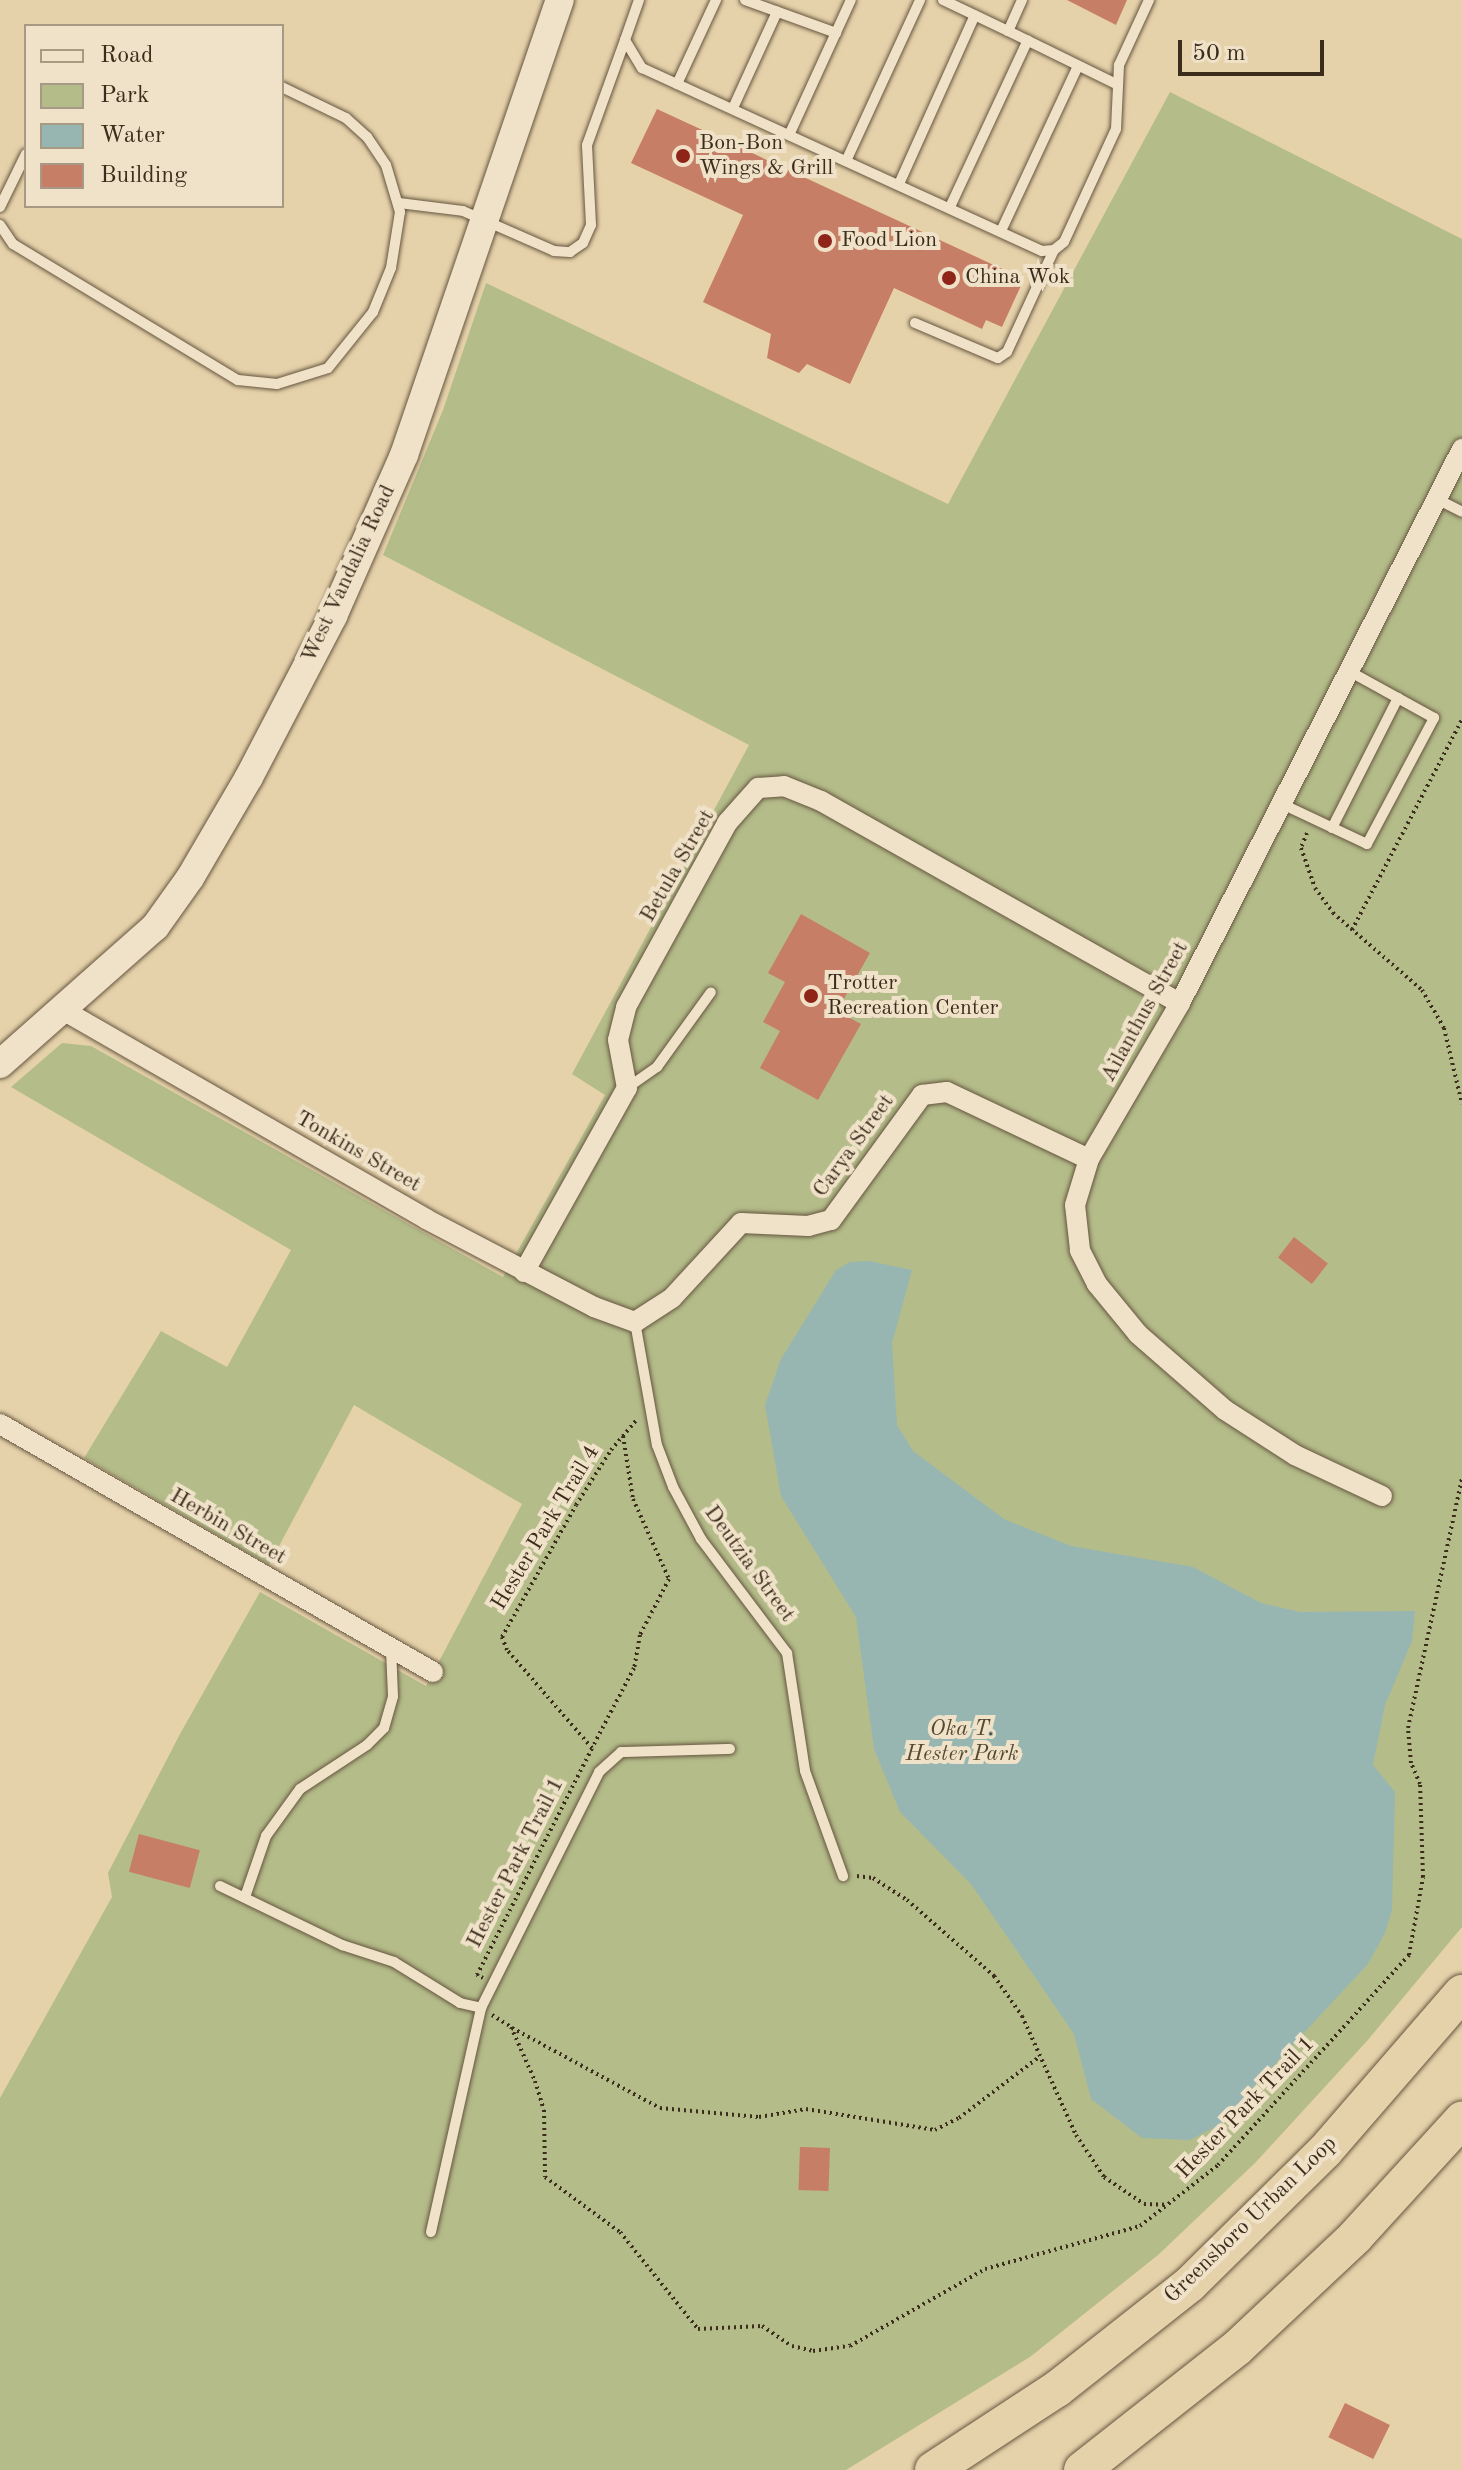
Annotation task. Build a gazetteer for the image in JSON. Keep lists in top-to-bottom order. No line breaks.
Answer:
{"streets":{"highway":["Greensboro Urban Loop"],"street":["West Vandalia Road","Betula Street","Ailanthus Street","Carya Street","Tonkins Street","Herbin Street"],"lane":["Deutzia Street"],"path":["Hester Park Trail 4","Hester Park Trail 1"]},"crossings":[["West Vandalia Road","Tonkins Street"],["Betula Street","Ailanthus Street"],["Ailanthus Street","Carya Street"],["Carya Street","Tonkins Street"],["Carya Street","Deutzia Street"],["Tonkins Street","Deutzia Street"],["Hester Park Trail 4","Deutzia Street"],["Hester Park Trail 4","Hester Park Trail 1"]],"parks":["Oka T. Hester Park"],"places":["Bon-Bon Wings & Grill","Food Lion","China Wok","Trotter Recreation Center"],"legend":["Road","Park","Water","Building"],"scale_bar":"50 m"}
